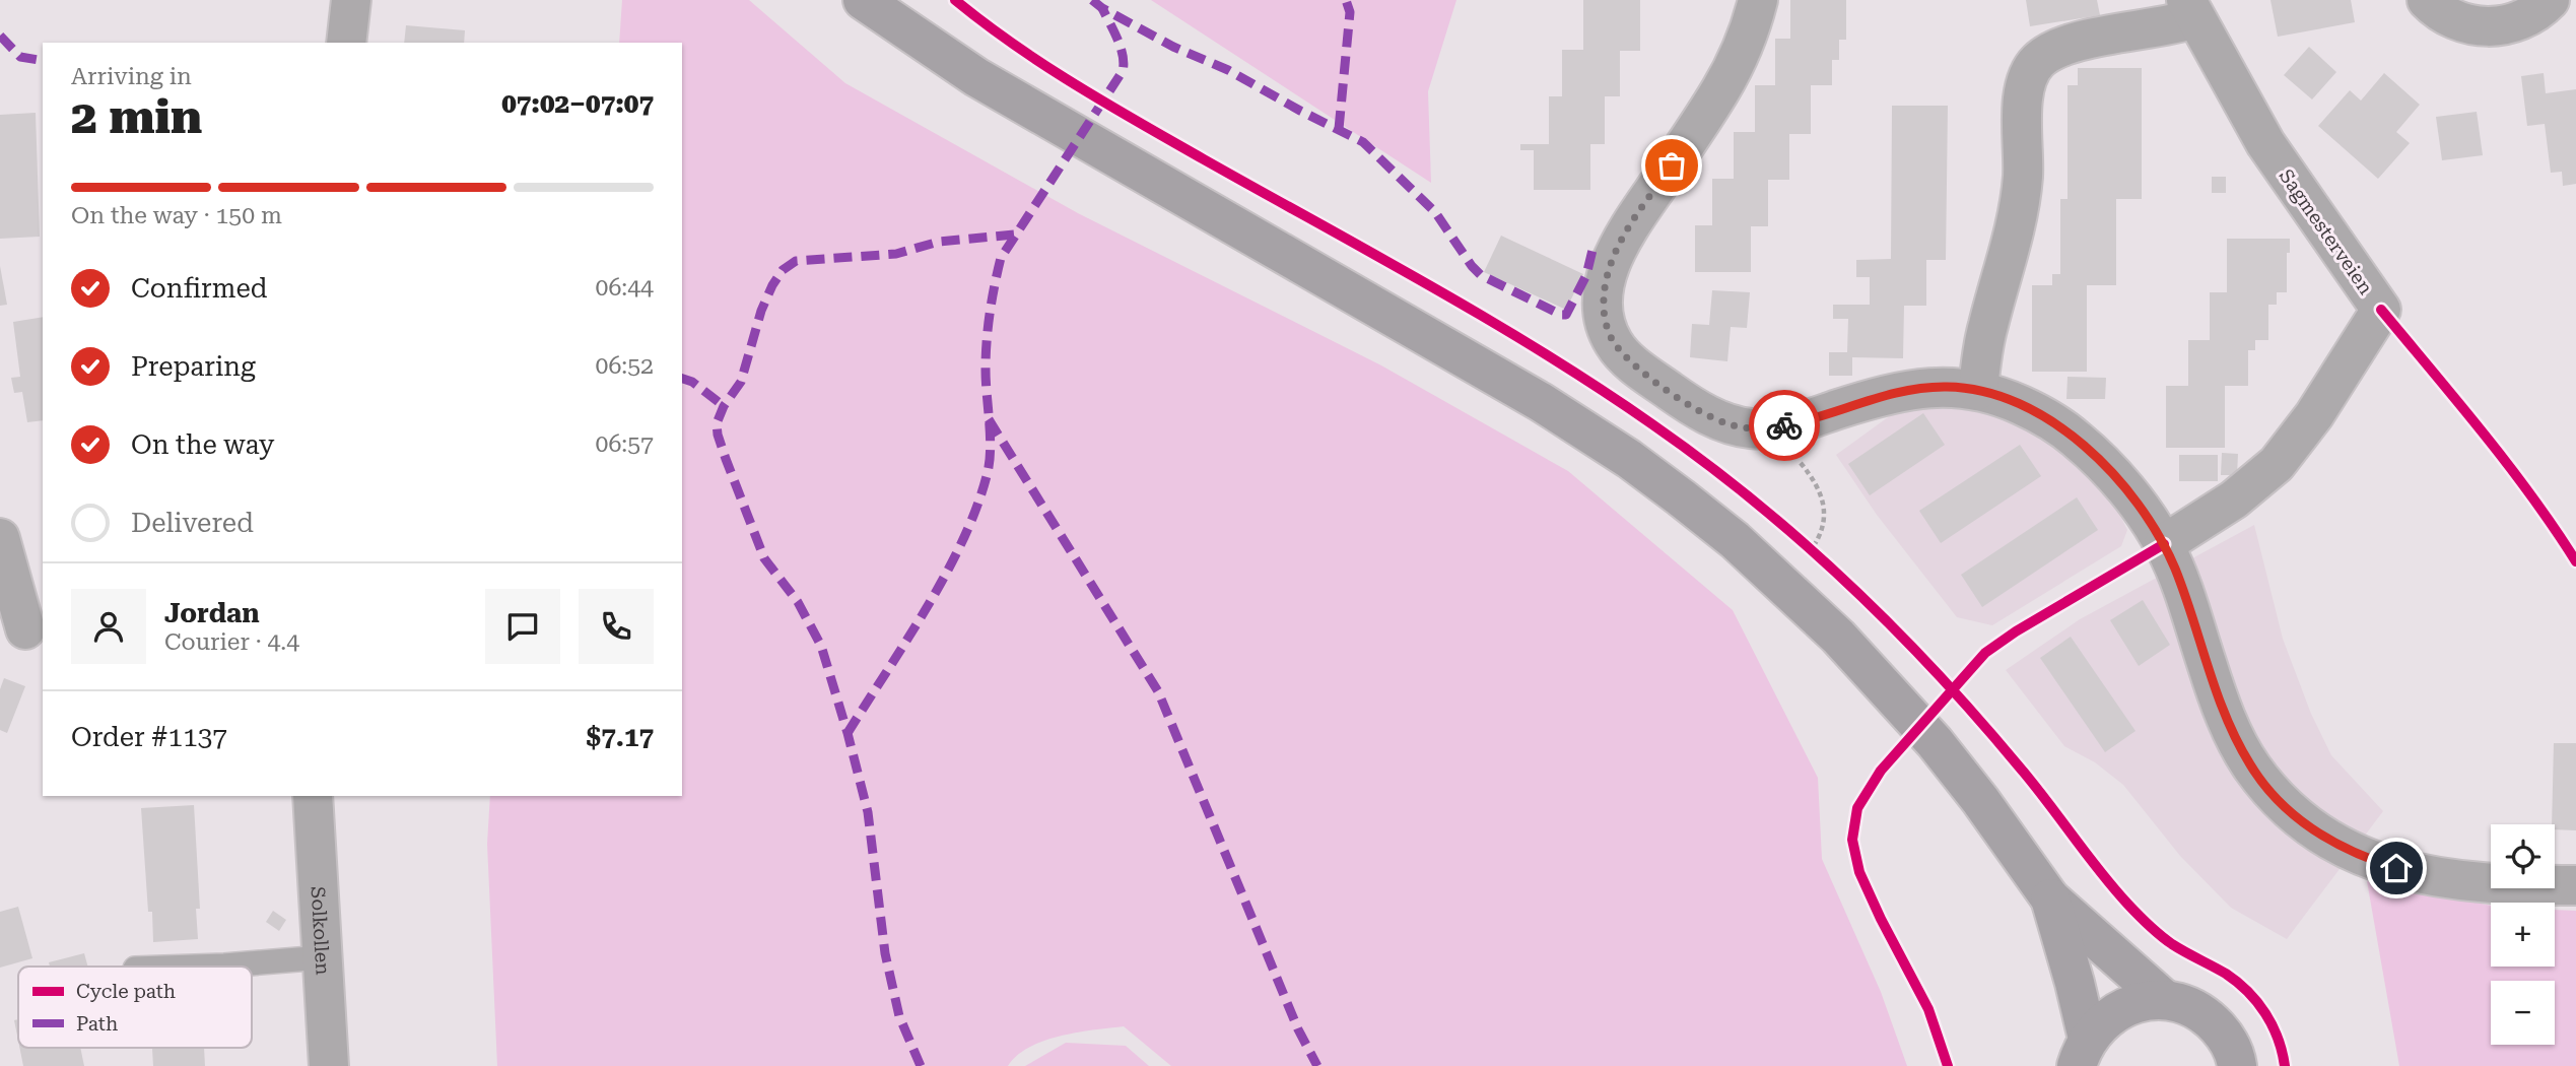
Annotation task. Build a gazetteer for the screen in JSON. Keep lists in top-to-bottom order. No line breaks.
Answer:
{"streets":{"street":["Sagmesterveien","Solkollen"]},"legend":["Cycle path","Path"],"page":{"heading":["2 min","Arriving in","07:02–07:07"],"panel":["Jordan","Courier · 4.4","Order #1137","$7.17"],"bar":"On the way · 150 m","list":[["Confirmed","06:44"],["Preparing","06:52"],["On the way","06:57"],"Delivered"],"map_buttons":["+","−"]}}
